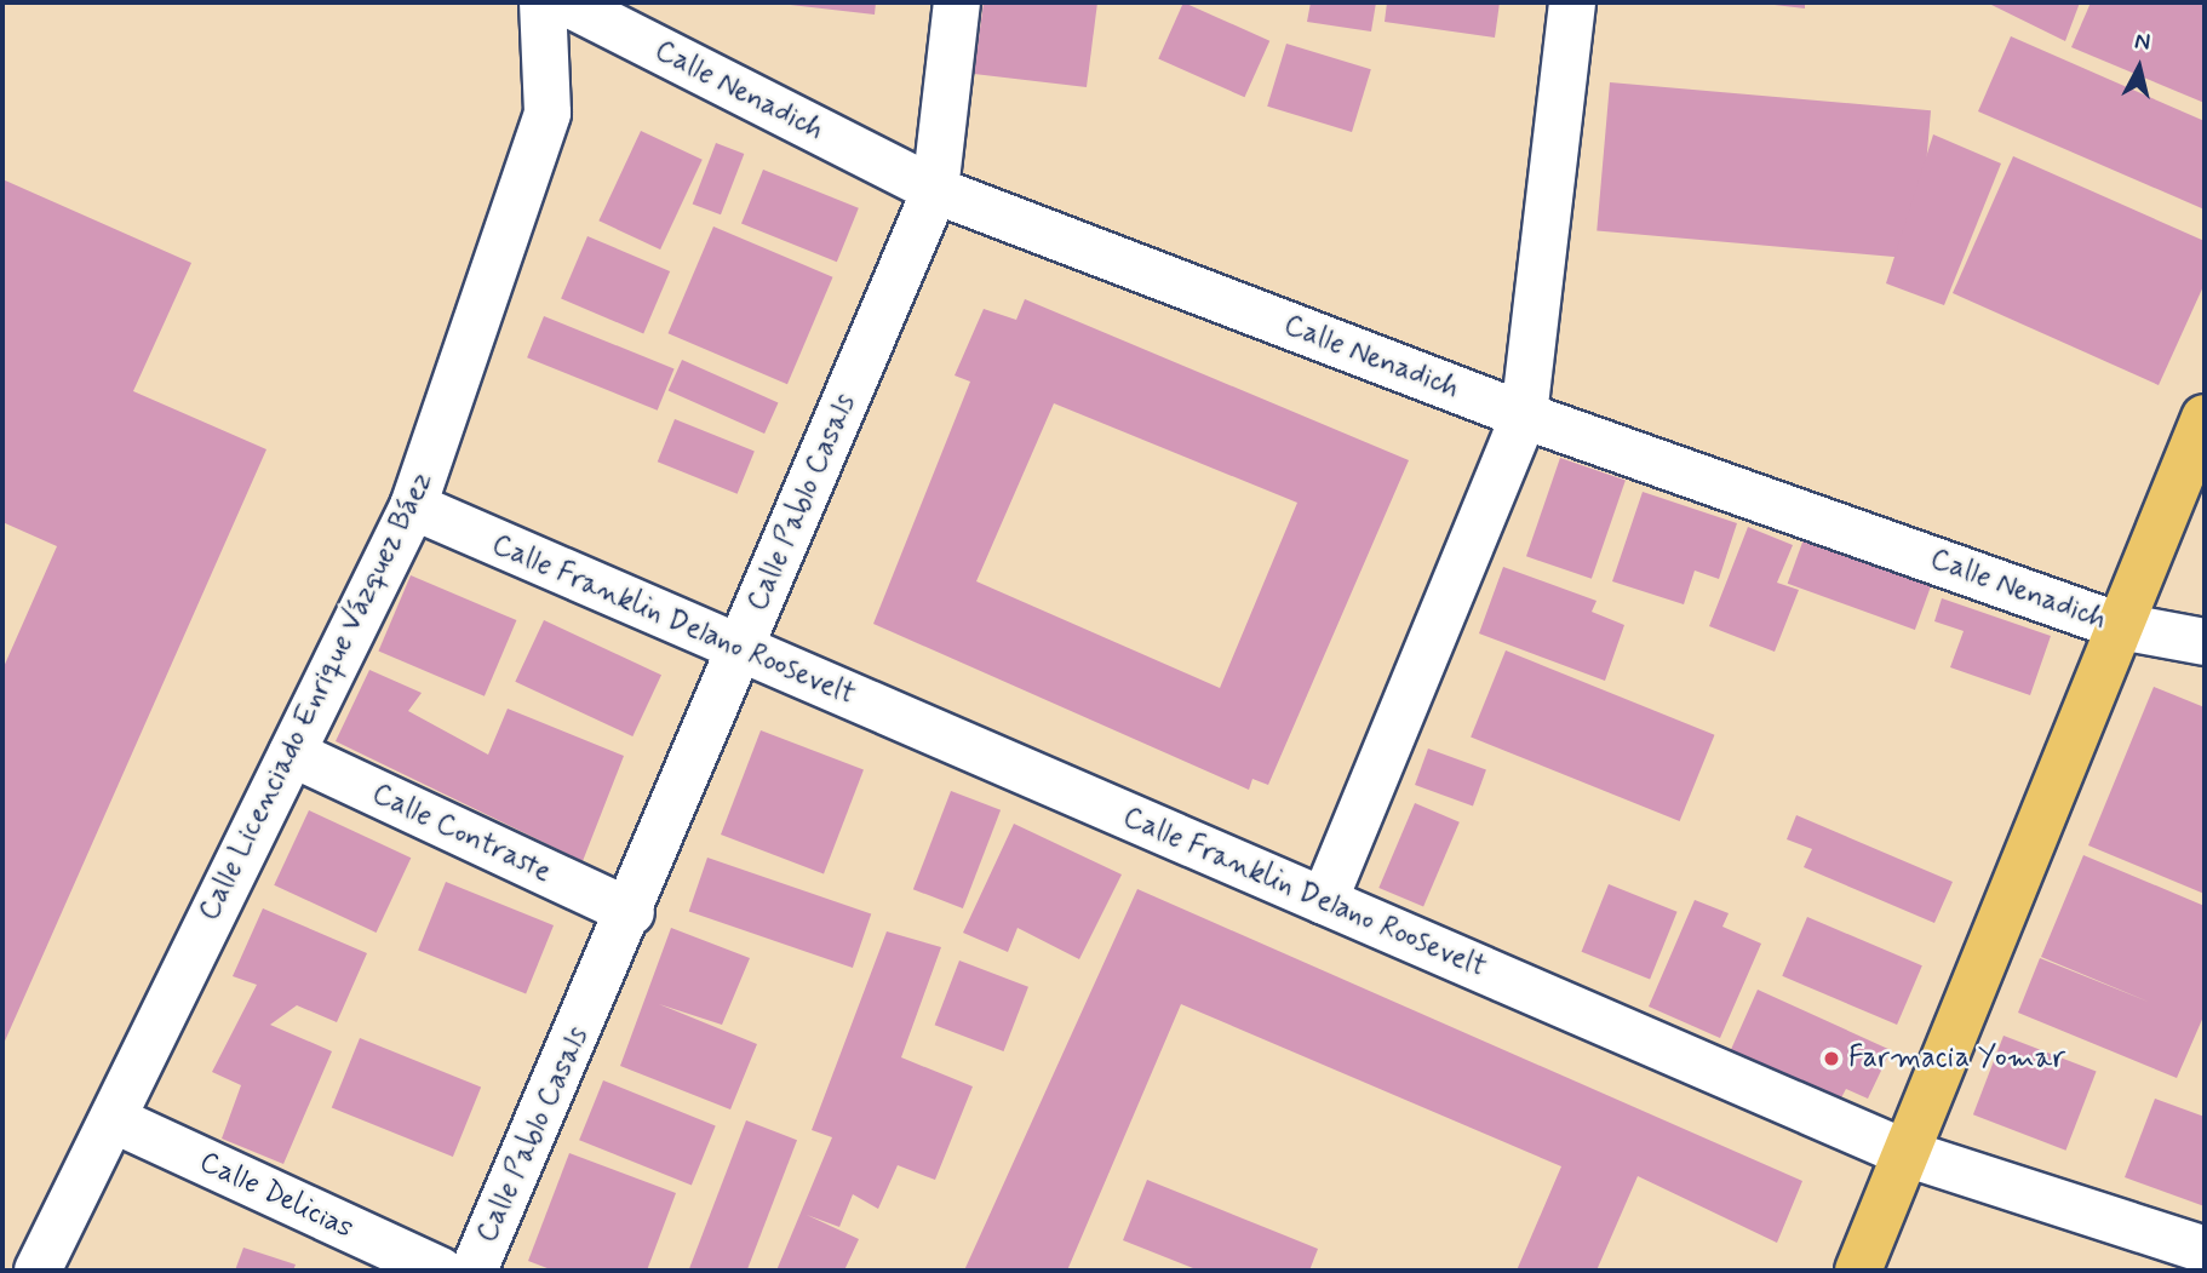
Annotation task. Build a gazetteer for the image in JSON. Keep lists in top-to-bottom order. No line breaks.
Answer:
{"streets":{"street":["Calle Nenadich","Calle Pablo Casals","Calle Franklin Delano Roosevelt","Calle Licenciado Enrique Vázquez Báez","Calle Contraste","Calle Delicias"]},"crossings":[["Calle Nenadich","Calle Pablo Casals"],["Calle Pablo Casals","Calle Franklin Delano Roosevelt"],["Calle Pablo Casals","Calle Contraste"],["Calle Franklin Delano Roosevelt","Calle Licenciado Enrique Vázquez Báez"],["Calle Licenciado Enrique Vázquez Báez","Calle Contraste"],["Calle Licenciado Enrique Vázquez Báez","Calle Delicias"]],"places":["Farmacia Yomar"],"north":"top"}
